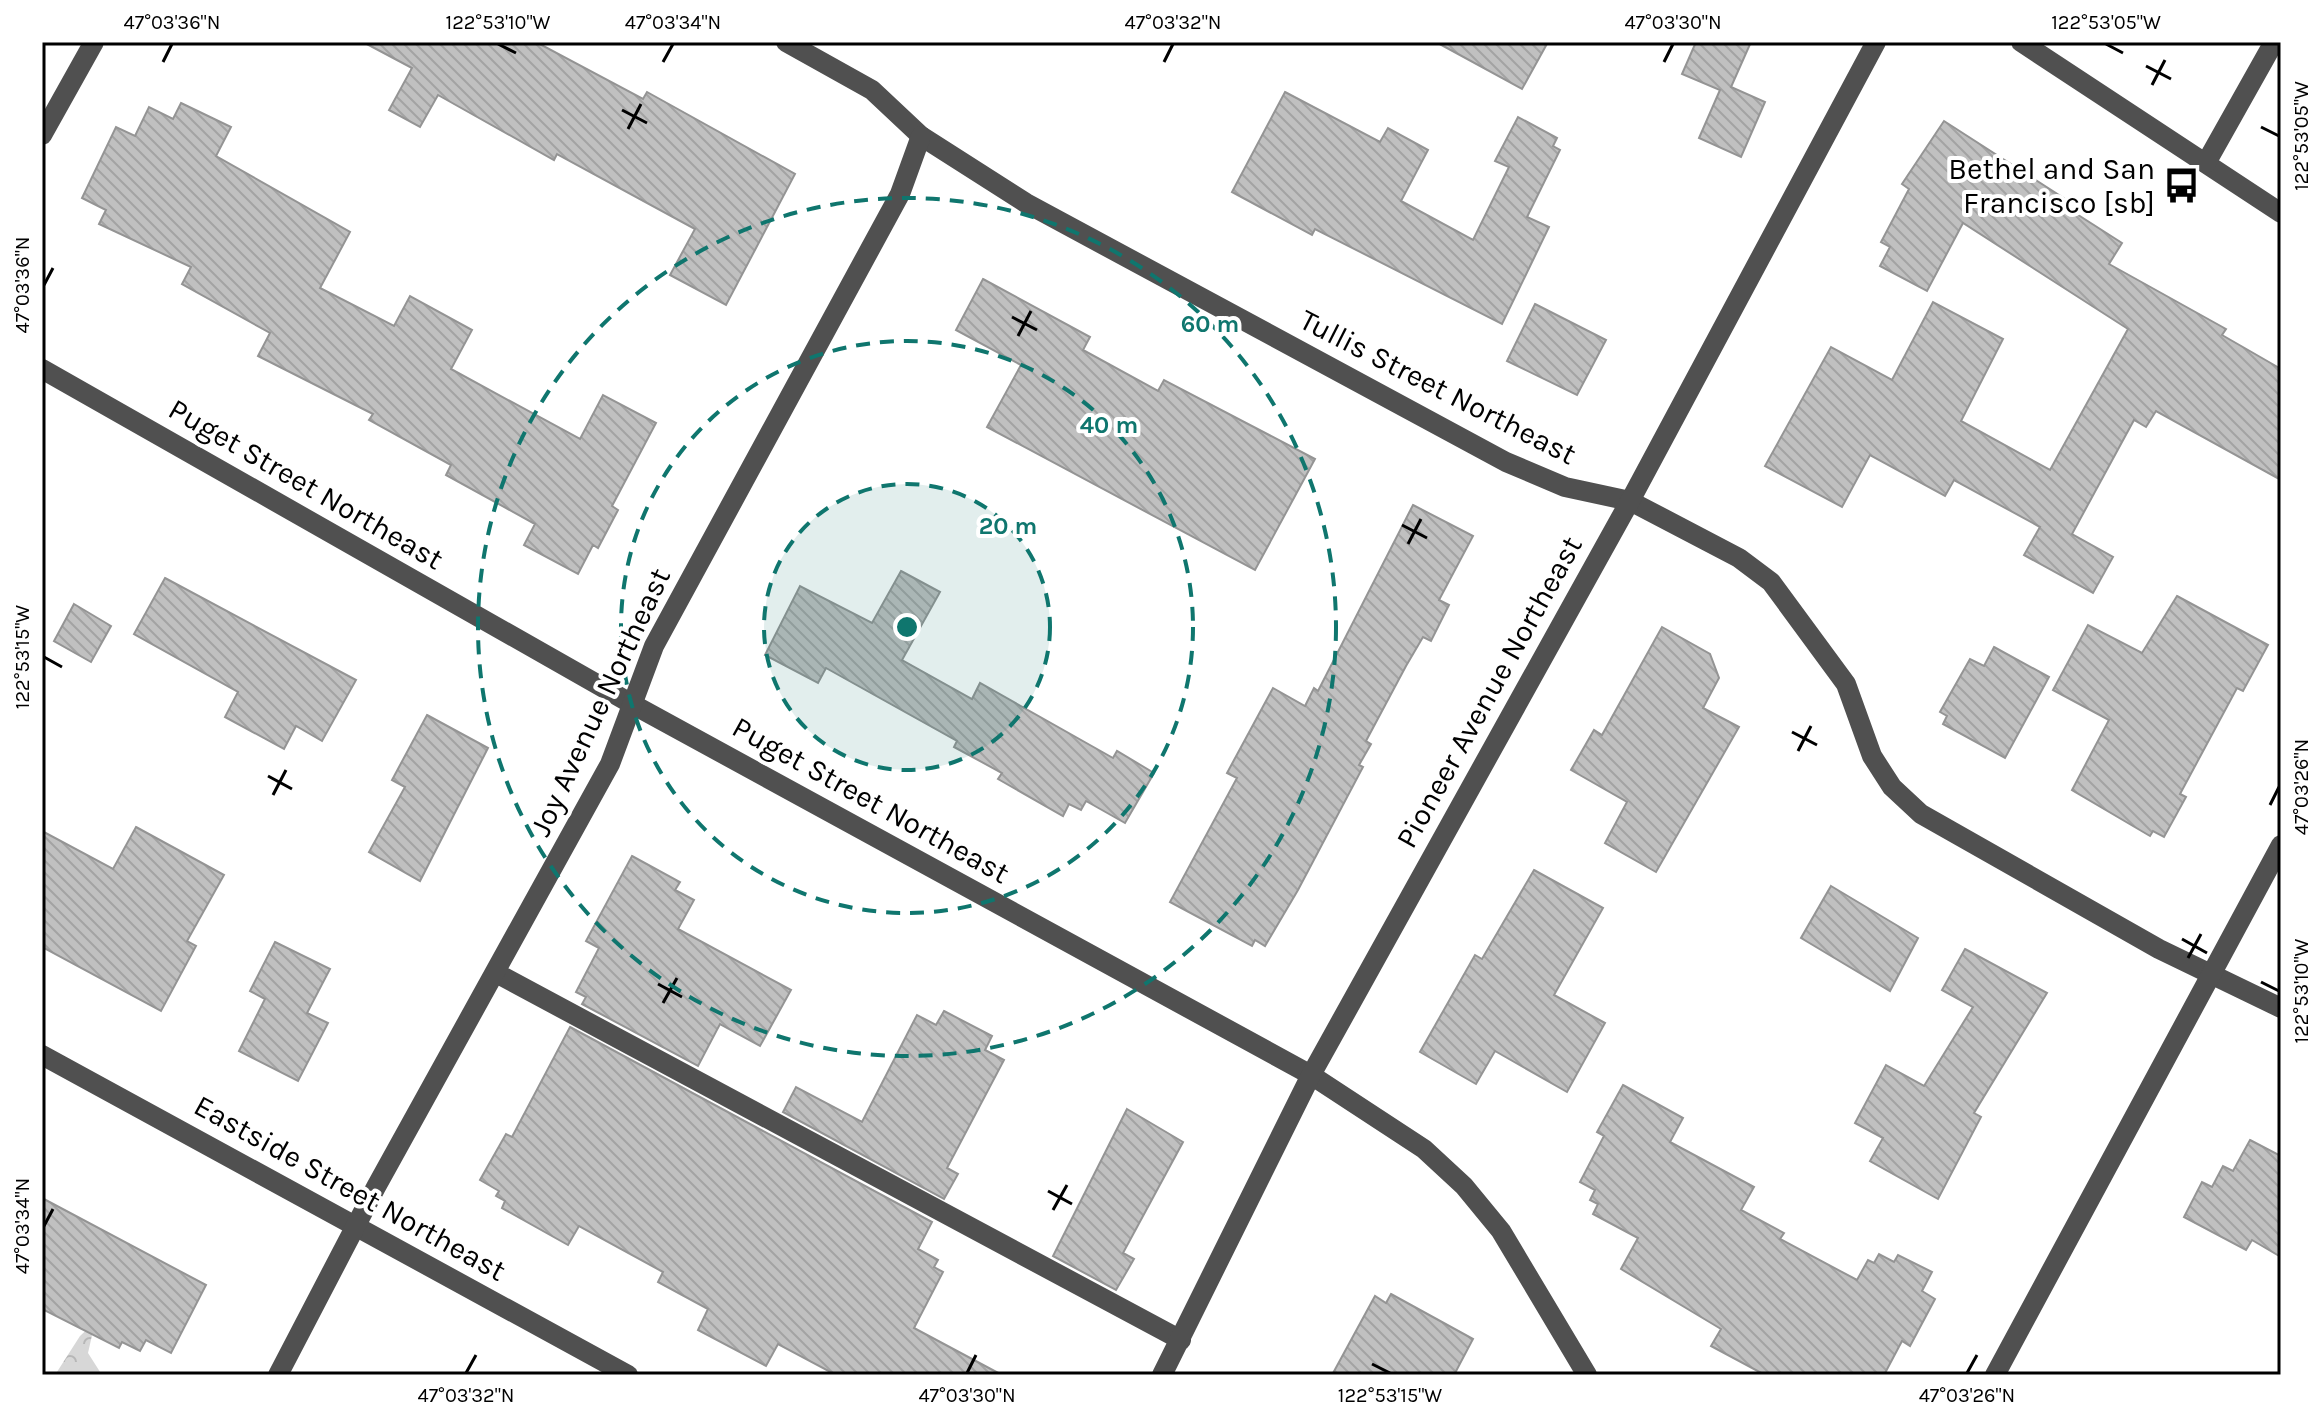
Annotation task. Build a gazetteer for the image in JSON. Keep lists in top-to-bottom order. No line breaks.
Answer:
{"streets":{"street":["Tullis Street Northeast","Puget Street Northeast","Pioneer Avenue Northeast","Joy Avenue Northeast","Eastside Street Northeast"]},"crossings":[["Tullis Street Northeast","Pioneer Avenue Northeast"],["Tullis Street Northeast","Joy Avenue Northeast"],["Puget Street Northeast","Pioneer Avenue Northeast"],["Puget Street Northeast","Joy Avenue Northeast"],["Joy Avenue Northeast","Eastside Street Northeast"]],"places":{"bus stop":["Bethel and San Francisco [sb]"]},"coordinates":["47°03'36\"N","122°53'10\"W","47°03'34\"N","47°03'32\"N","47°03'30\"N","122°53'05\"W","122°53'15\"W","47°03'26\"N"],"rings":["60 m","40 m","20 m"]}
